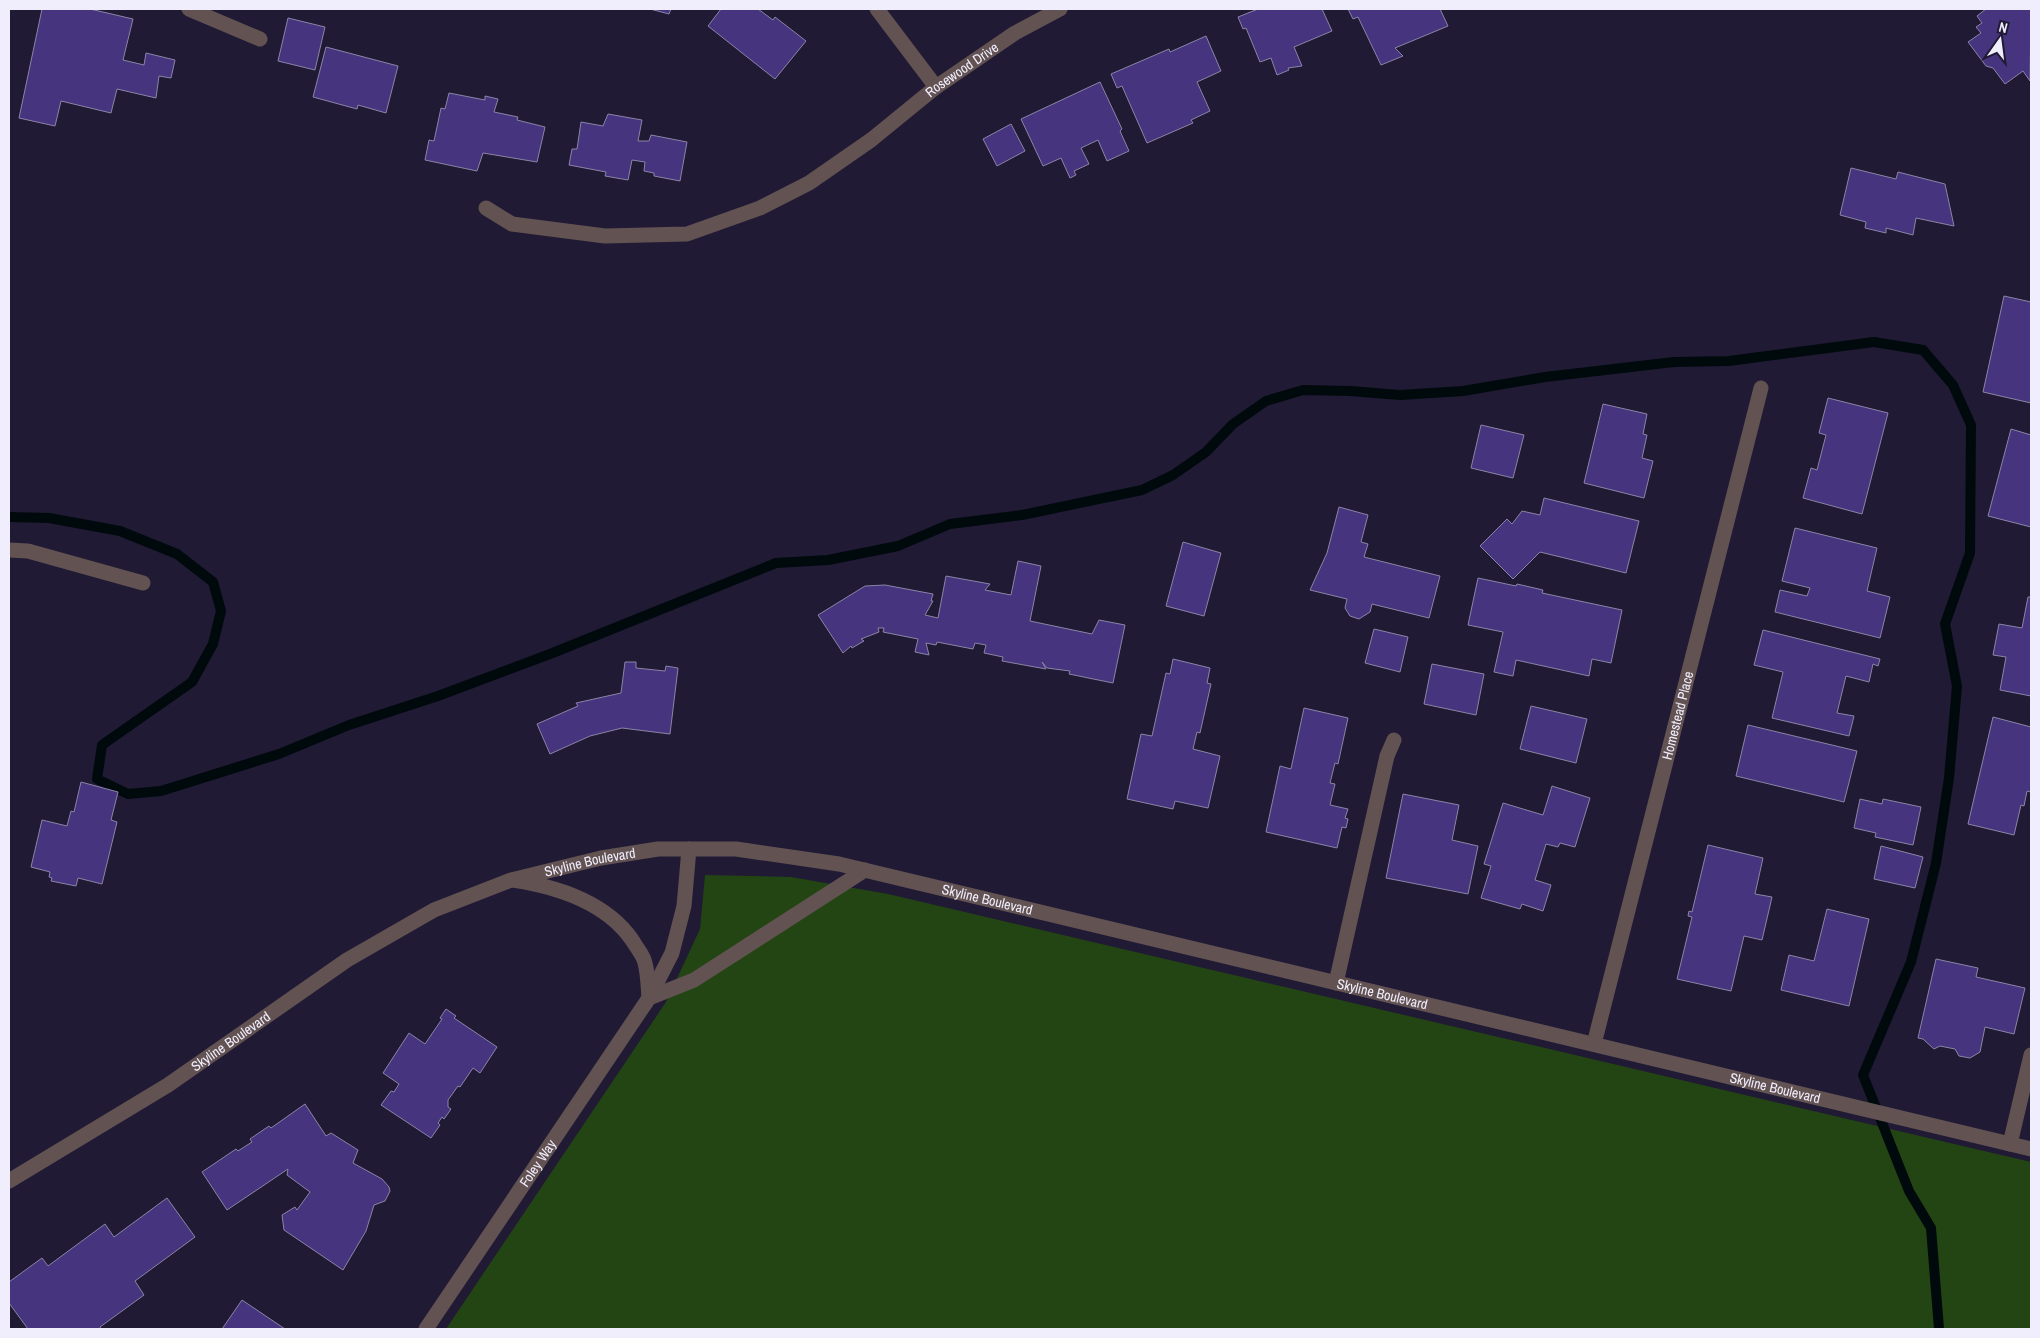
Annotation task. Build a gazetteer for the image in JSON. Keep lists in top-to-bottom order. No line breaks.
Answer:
{"streets":{"street":["Rosewood Drive","Homestead Place","Skyline Boulevard","Foley Way"]},"crossings":[["Homestead Place","Skyline Boulevard"],["Skyline Boulevard","Foley Way"]],"north":"top"}
